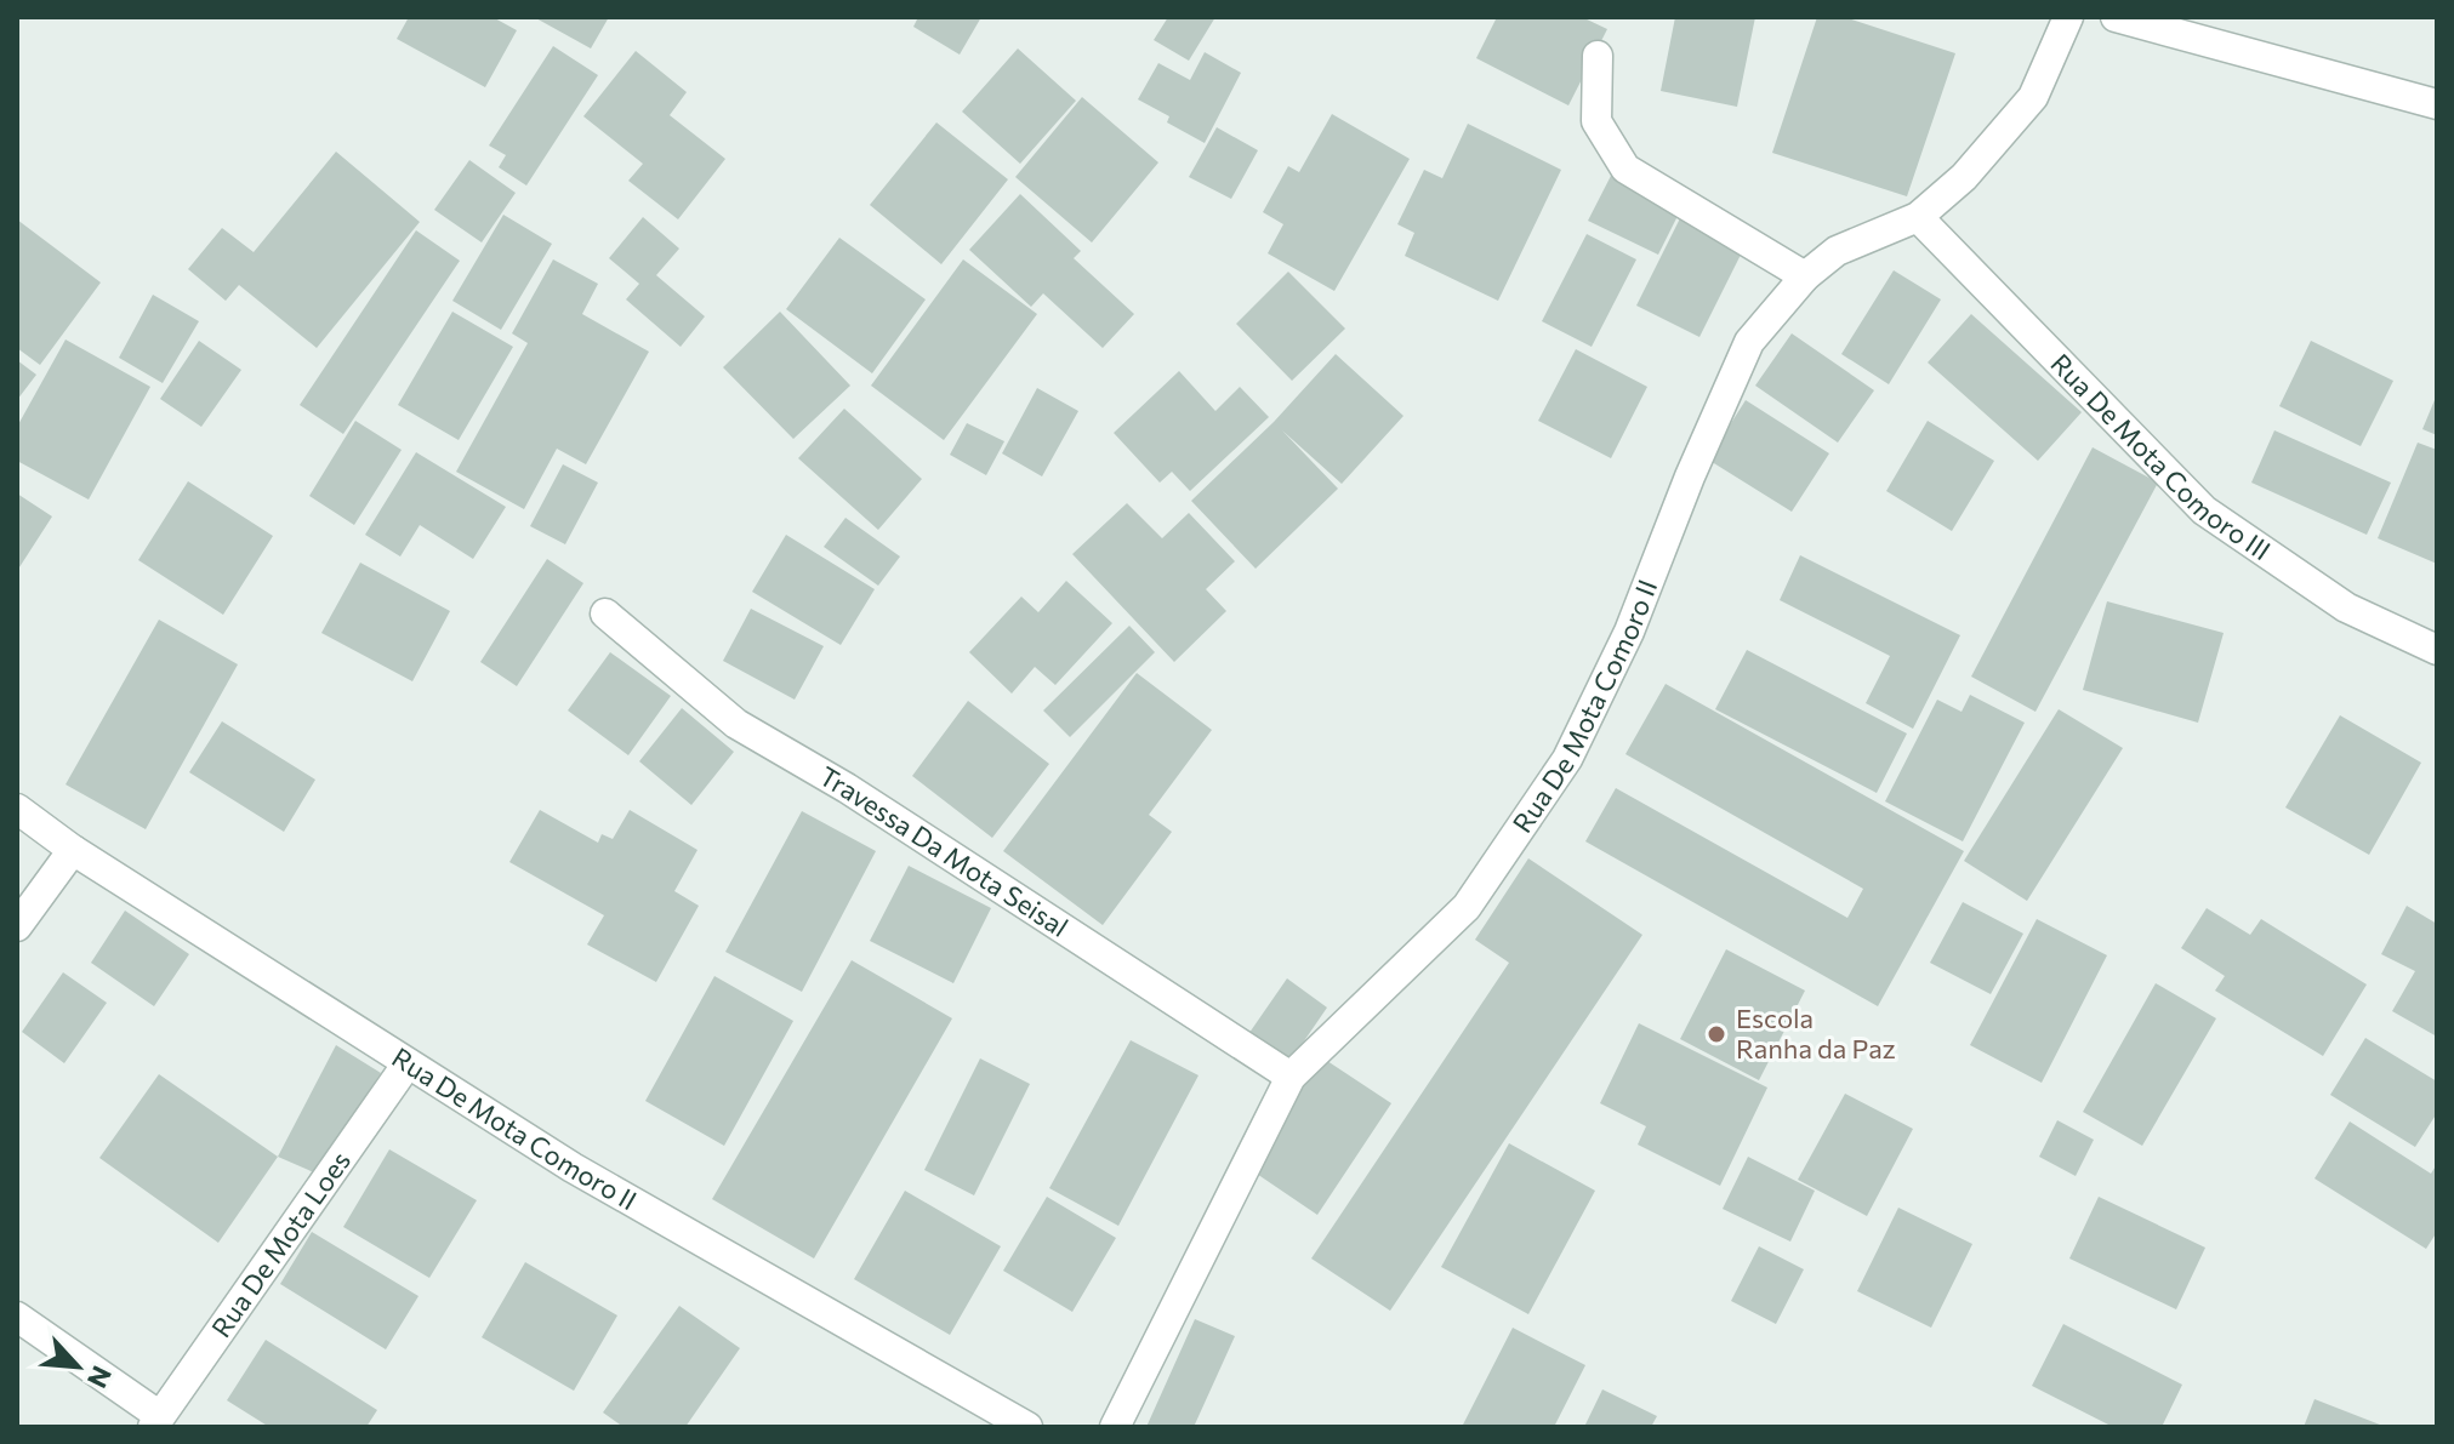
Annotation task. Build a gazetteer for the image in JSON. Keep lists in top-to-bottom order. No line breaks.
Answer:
{"streets":{"street":["Rua De Mota Comoro III","Rua De Mota Comoro II","Travessa Da Mota Seisal","Rua De Mota Loes"]},"crossings":[["Rua De Mota Comoro III","Rua De Mota Comoro II"],["Rua De Mota Comoro II","Travessa Da Mota Seisal"],["Rua De Mota Comoro II","Rua De Mota Loes"]],"places":["Escola Ranha da Paz"],"north":"bottom right"}
